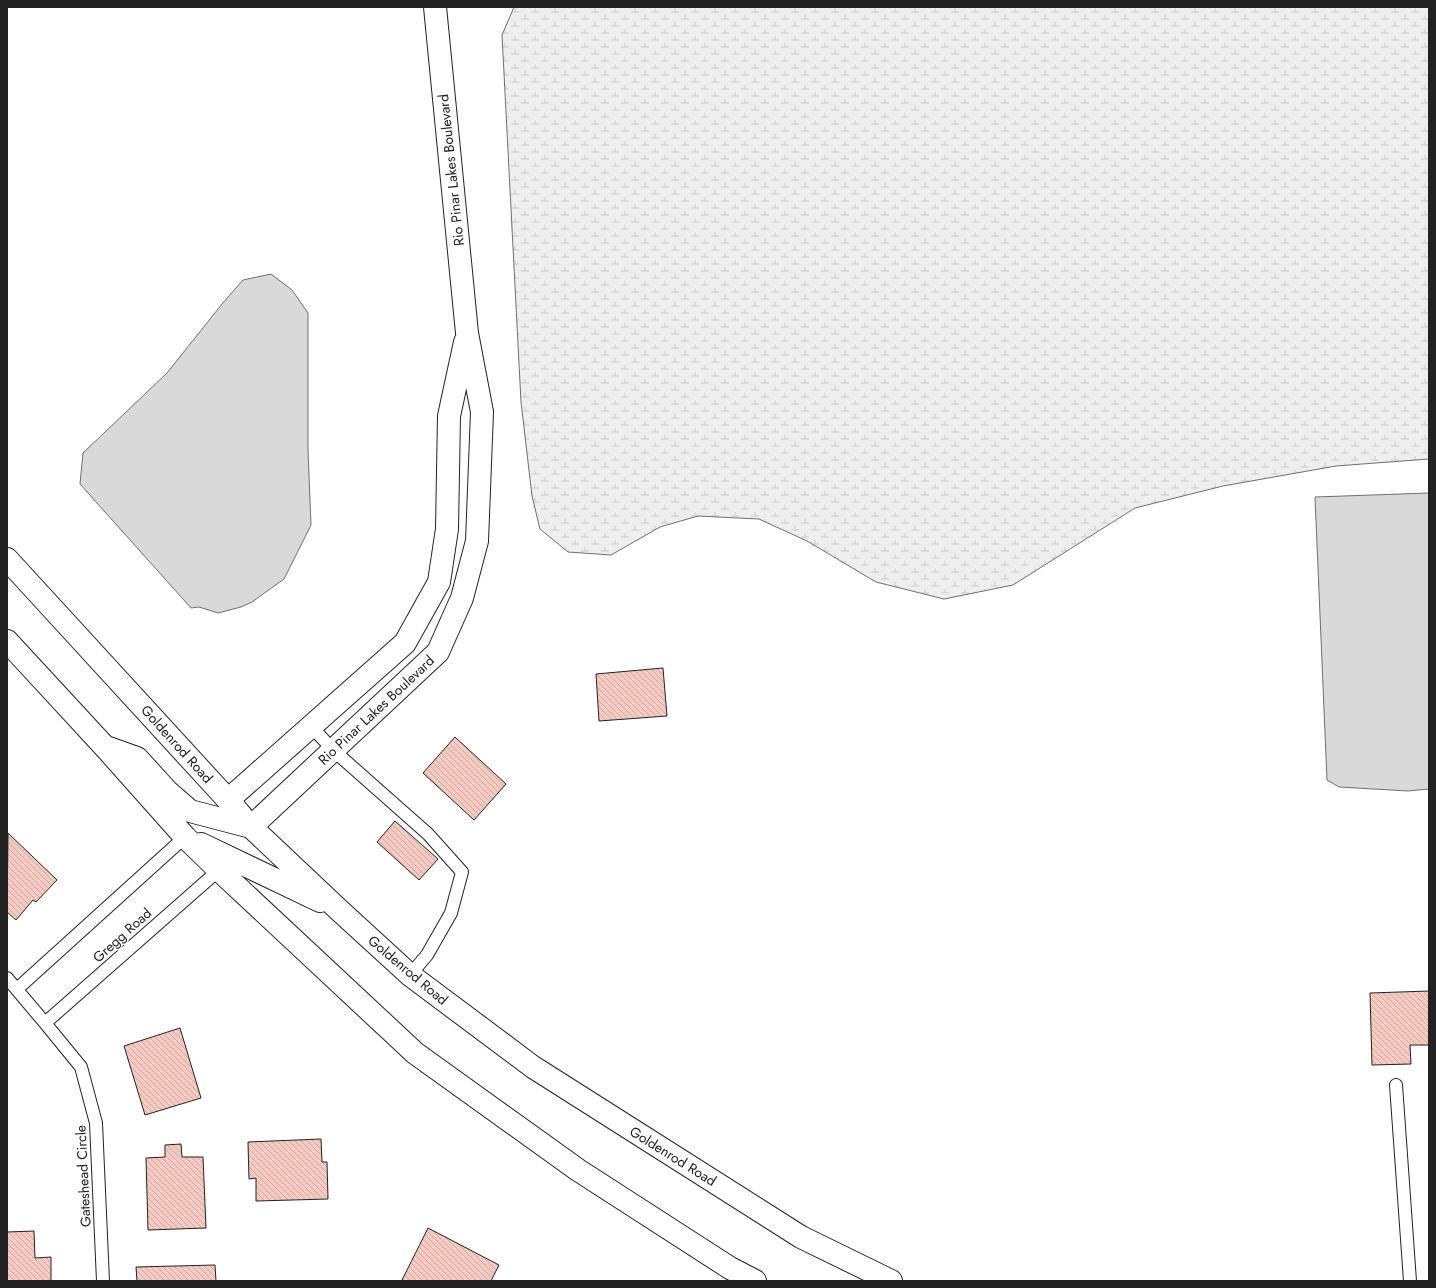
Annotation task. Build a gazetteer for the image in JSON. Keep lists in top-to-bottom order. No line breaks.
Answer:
{"streets":{"main road":["Rio Pinar Lakes Boulevard","Goldenrod Road"],"lane":["Gregg Road","Gateshead Circle"]},"crossings":[["Rio Pinar Lakes Boulevard","Goldenrod Road"],["Gregg Road","Gateshead Circle"]]}
